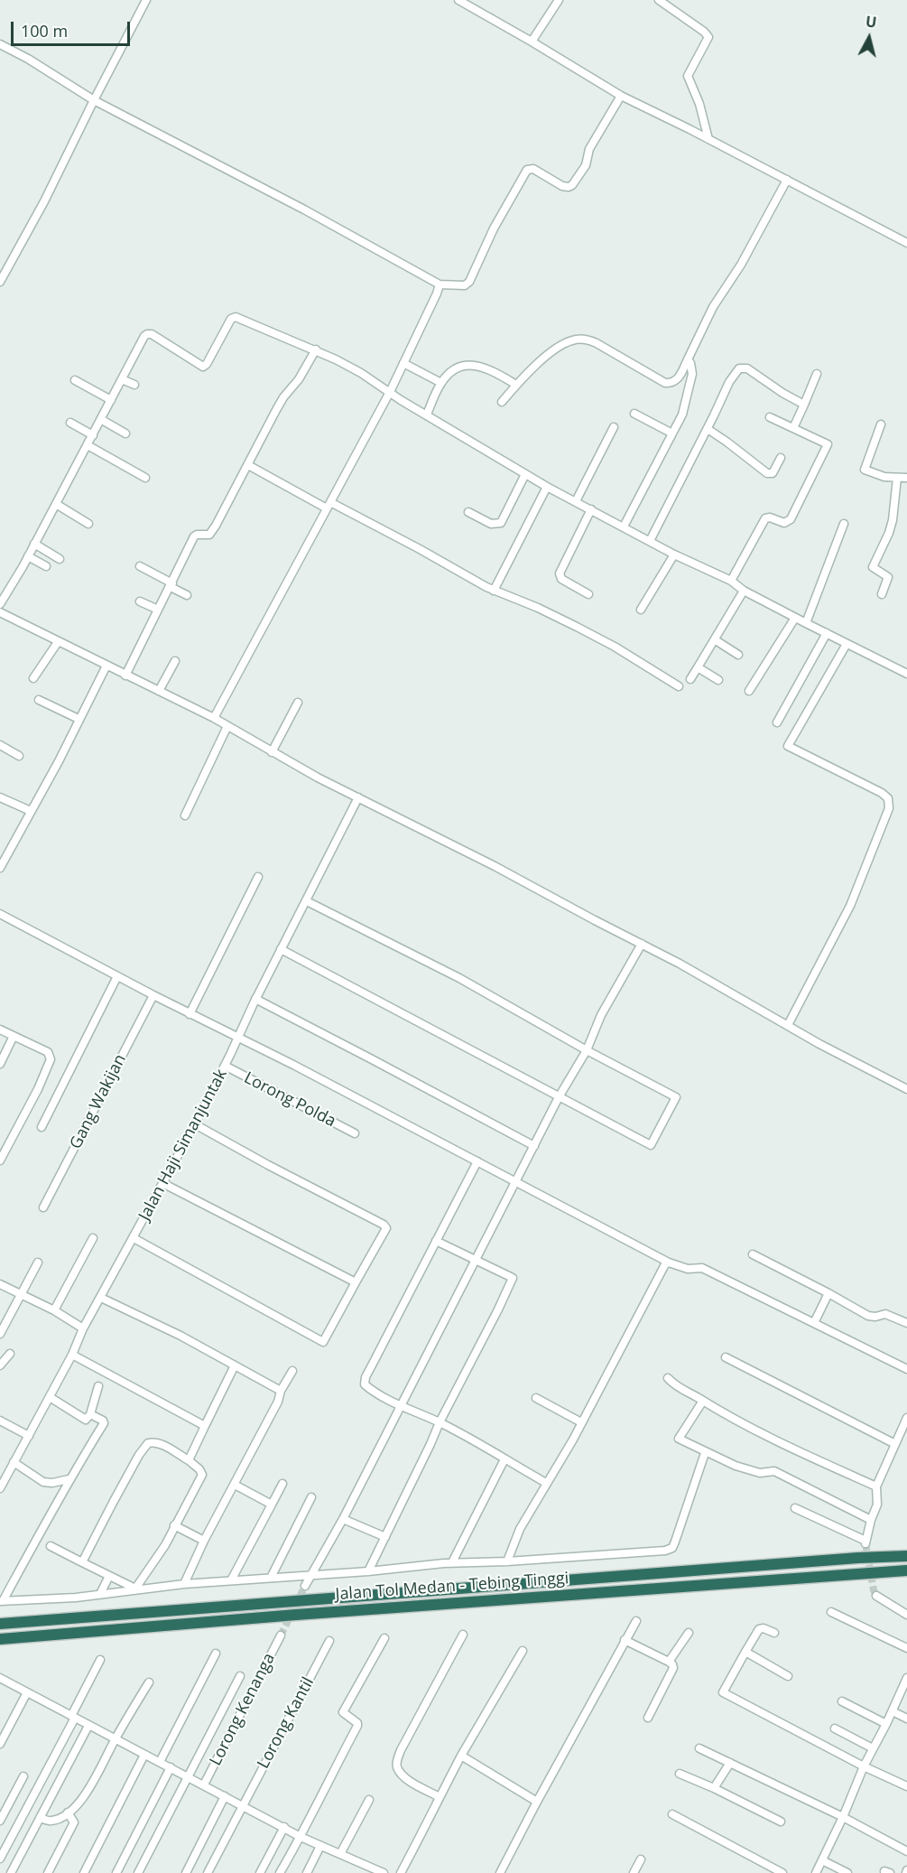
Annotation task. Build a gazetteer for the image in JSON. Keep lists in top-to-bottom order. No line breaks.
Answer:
{"streets":{"highway":["Jalan Tol Medan - Tebing Tinggi"],"street":["Lorong Polda","Gang Wakijan","Jalan Haji Simanjuntak","Lorong Kenanga","Lorong Kantil"]},"crossings":[["Lorong Polda","Jalan Haji Simanjuntak"]],"scale_bar":"100 m","north":"top"}
